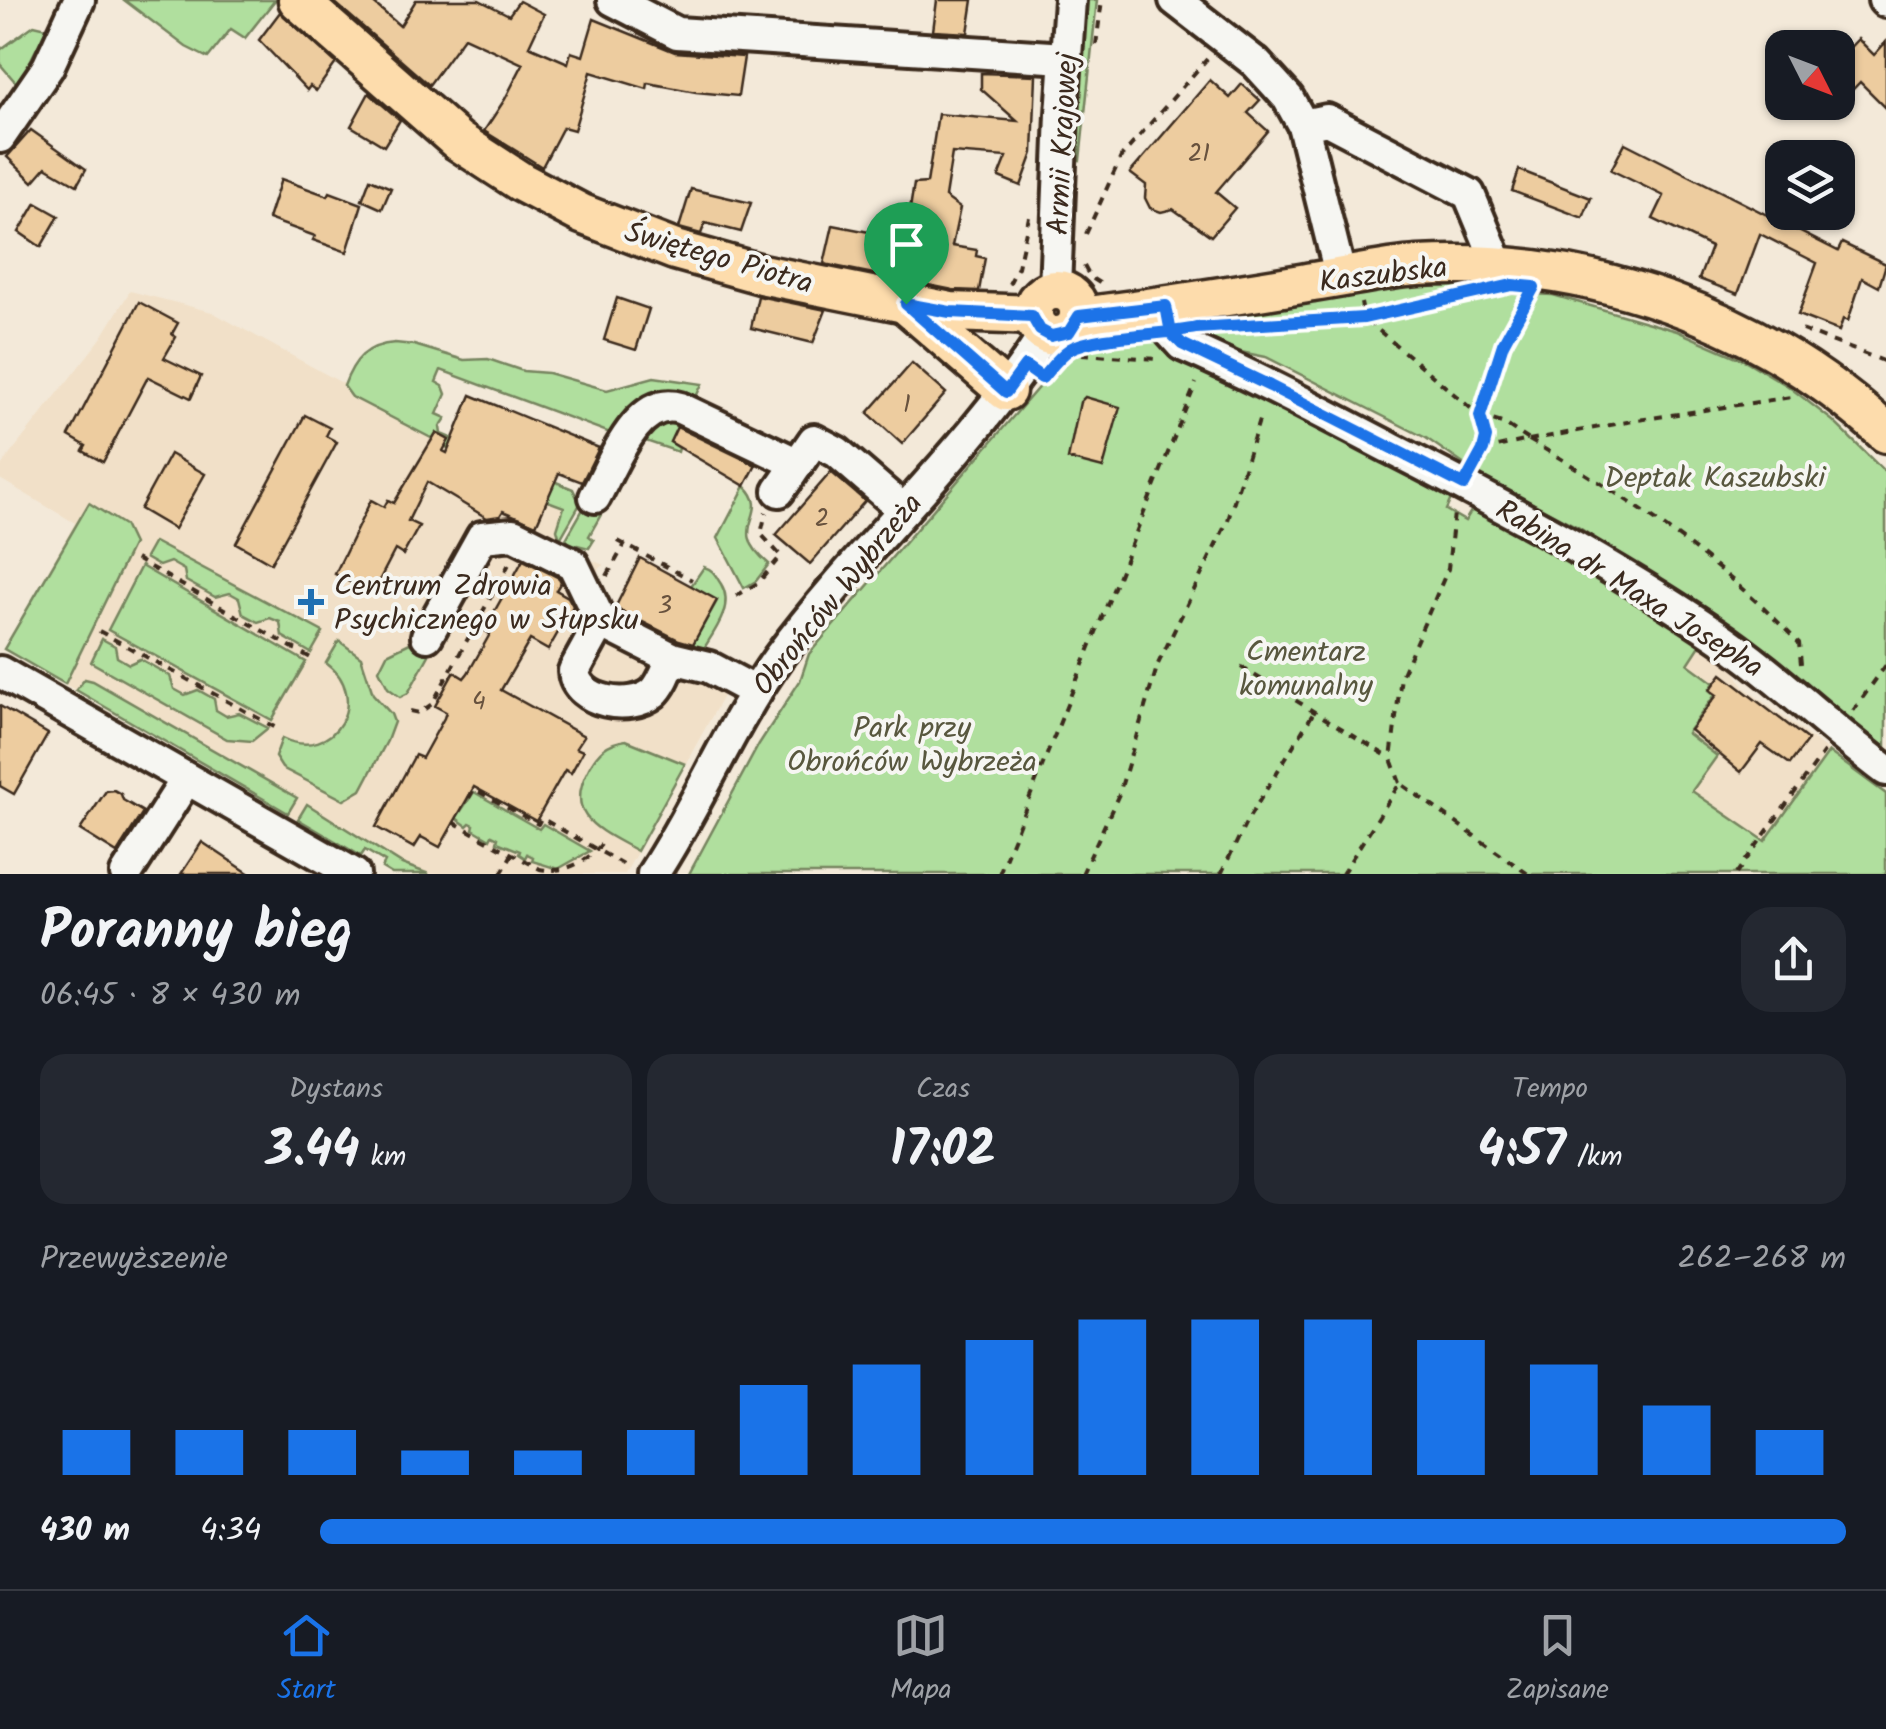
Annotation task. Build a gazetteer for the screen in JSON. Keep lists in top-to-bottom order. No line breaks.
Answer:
{"streets":{"main road":["Świętego Piotra","Kaszubska"],"street":["Armii Krajowej","Rabina dr Maxa Josepha","Obrońców Wybrzeża"]},"crossings":[["Armii Krajowej","Świętego Piotra"],["Armii Krajowej","Kaszubska"],["Armii Krajowej","Obrońców Wybrzeża"],["Świętego Piotra","Kaszubska"],["Świętego Piotra","Obrońców Wybrzeża"],["Kaszubska","Rabina dr Maxa Josepha"],["Kaszubska","Obrońców Wybrzeża"]],"parks":["Deptak Kaszubski","Cmentarz komunalny","Park przy Obrońców Wybrzeża"],"places":{"health":["Centrum Zdrowia Psychicznego w Słupsku"]},"house_numbers":["21","1","2","3","4"],"north":"bottom right","page":{"heading":["Poranny bieg","06:45 · 8 × 430 m"],"stats":[["Dystans","3.44 km"],["Czas","17:02"],["Tempo","4:57 /km"]],"chart":["Przewyższenie","262–268 m"],"list":[{"name":"430 m","note":"4:34"}],"tabs":["Start","Mapa","Zapisane"]}}
